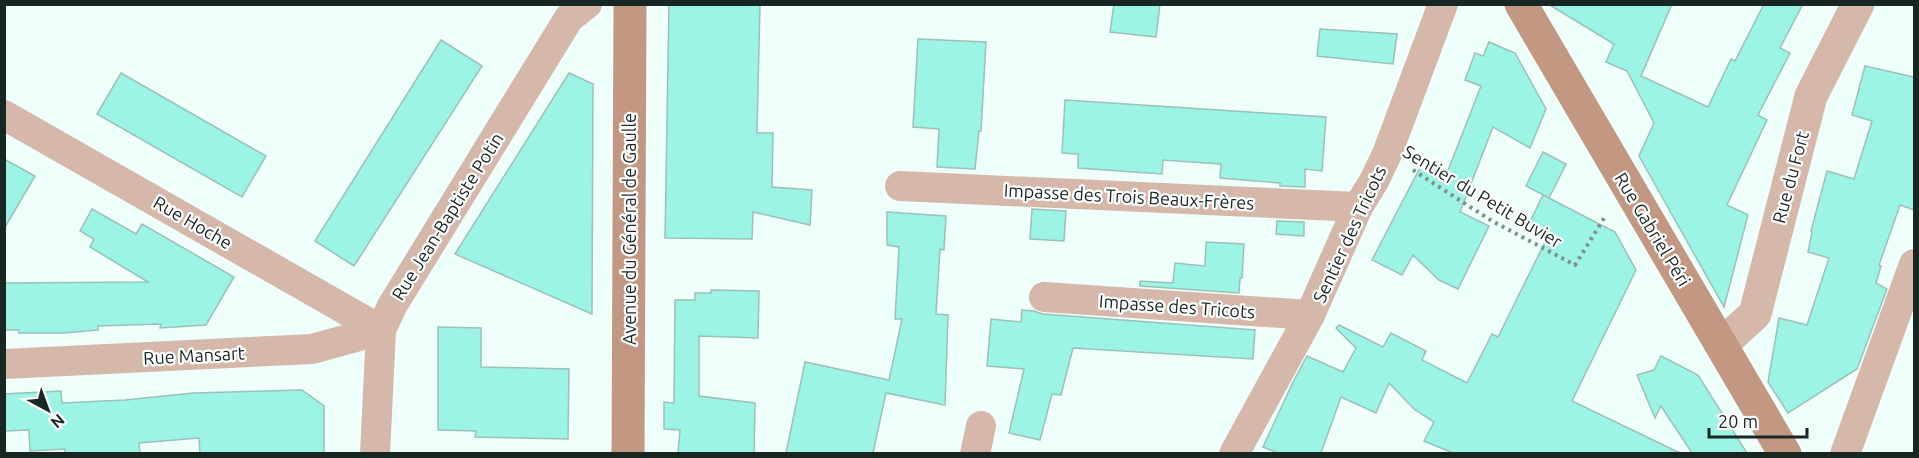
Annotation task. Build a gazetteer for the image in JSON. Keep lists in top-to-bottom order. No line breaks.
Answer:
{"streets":{"main road":["Avenue du Général de Gaulle","Rue Gabriel Péri"],"street":["Rue du Fort","Impasse des Trois Beaux-Frères","Rue Jean-Baptiste Potin","Rue Hoche","Sentier des Tricots","Impasse des Tricots","Rue Mansart"],"path":["Sentier du Petit Buvier"]},"crossings":[["Rue du Fort","Rue Gabriel Péri"],["Impasse des Trois Beaux-Frères","Sentier des Tricots"],["Sentier du Petit Buvier","Rue Gabriel Péri"],["Sentier du Petit Buvier","Sentier des Tricots"],["Rue Jean-Baptiste Potin","Rue Hoche"],["Rue Jean-Baptiste Potin","Rue Mansart"],["Rue Hoche","Rue Mansart"],["Sentier des Tricots","Impasse des Tricots"]],"scale_bar":"20 m","north":"bottom right"}
